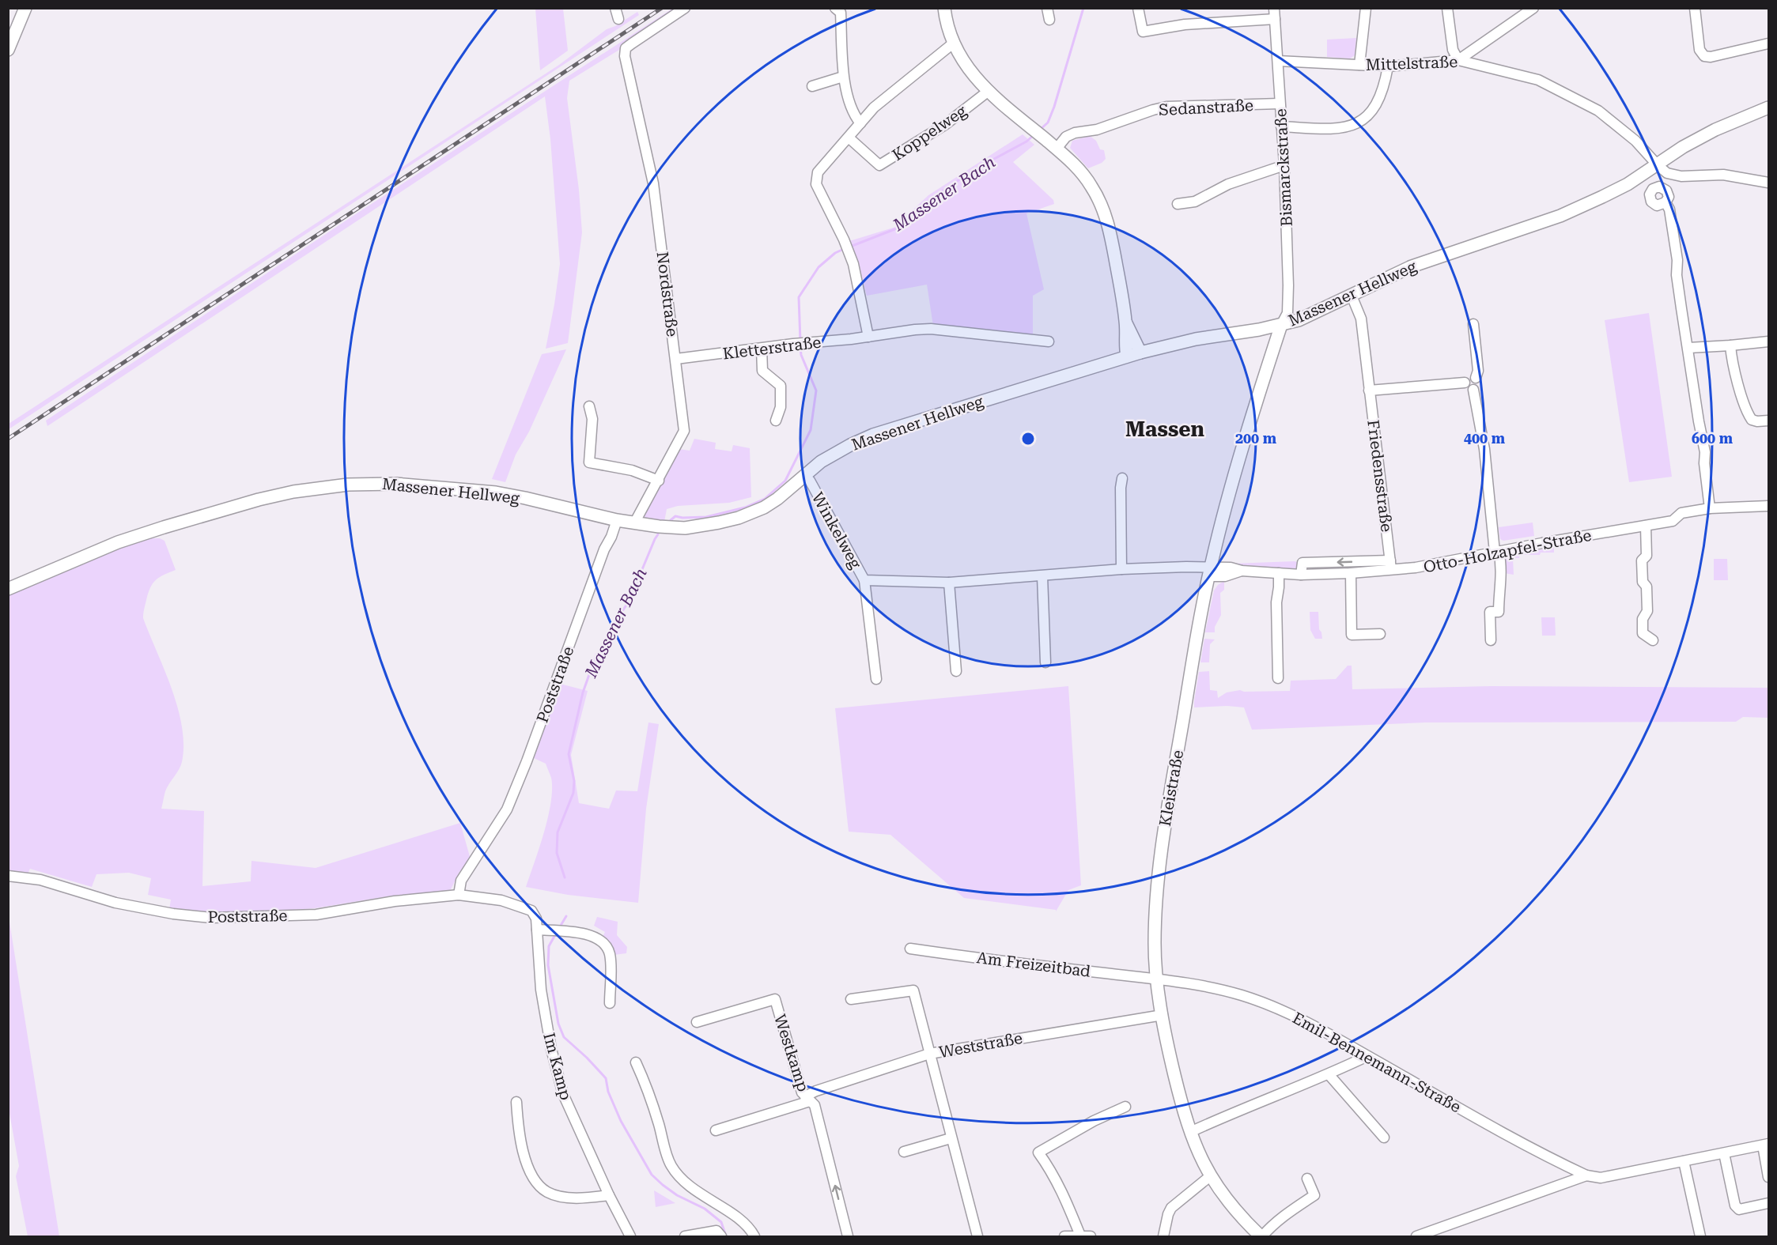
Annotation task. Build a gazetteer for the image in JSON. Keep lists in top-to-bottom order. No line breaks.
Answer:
{"streets":{"main road":["Massener Hellweg","Kleistraße"],"street":["Mittelstraße","Sedanstraße","Koppelweg","Bismarckstraße","Nordstraße","Kletterstraße","Friedensstraße","Winkelweg","Otto-Holzapfel-Straße","Poststraße","Am Freizeitbad","Weststraße","Westkamp","Emil-Bennemann-Straße","Im Kamp"]},"crossings":[["Mittelstraße","Bismarckstraße"],["Mittelstraße","Massener Hellweg"],["Sedanstraße","Bismarckstraße"],["Bismarckstraße","Massener Hellweg"],["Bismarckstraße","Kleistraße"],["Massener Hellweg","Nordstraße"],["Massener Hellweg","Friedensstraße"],["Massener Hellweg","Poststraße"],["Massener Hellweg","Kleistraße"],["Nordstraße","Kletterstraße"],["Friedensstraße","Otto-Holzapfel-Straße"],["Winkelweg","Otto-Holzapfel-Straße"],["Winkelweg","Kleistraße"],["Otto-Holzapfel-Straße","Kleistraße"],["Poststraße","Im Kamp"],["Kleistraße","Am Freizeitbad"],["Kleistraße","Weststraße"],["Kleistraße","Emil-Bennemann-Straße"],["Am Freizeitbad","Emil-Bennemann-Straße"],["Weststraße","Westkamp"]],"districts":["Massen"],"water":["Massener Bach"],"rings":["200 m","400 m","600 m"]}
